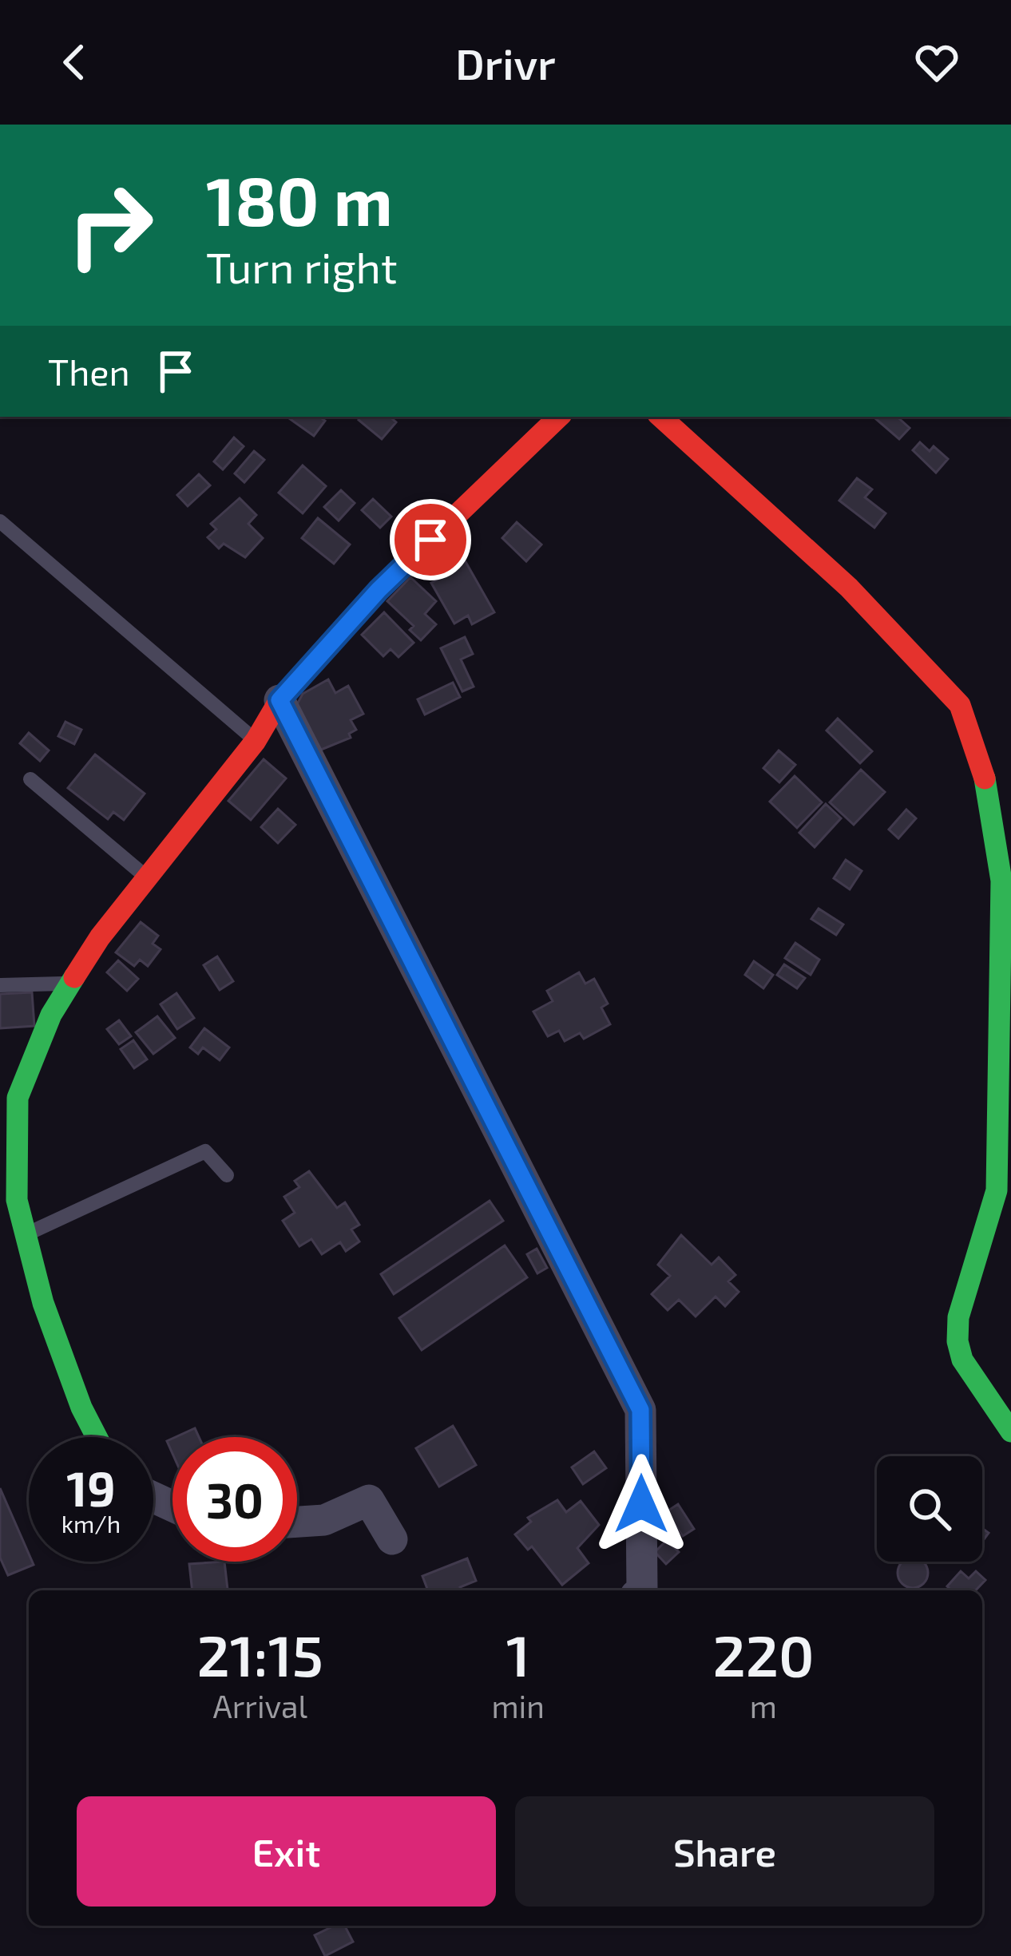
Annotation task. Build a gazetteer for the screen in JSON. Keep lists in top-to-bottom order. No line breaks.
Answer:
{"page":{"header":"Drivr","turn":["180 m","Turn right"],"then":"Then","speed":"19 km/h","limit":"30","eta":["21:15","Arrival","1","min","220","m"],"buttons":["Exit","Share"]}}
